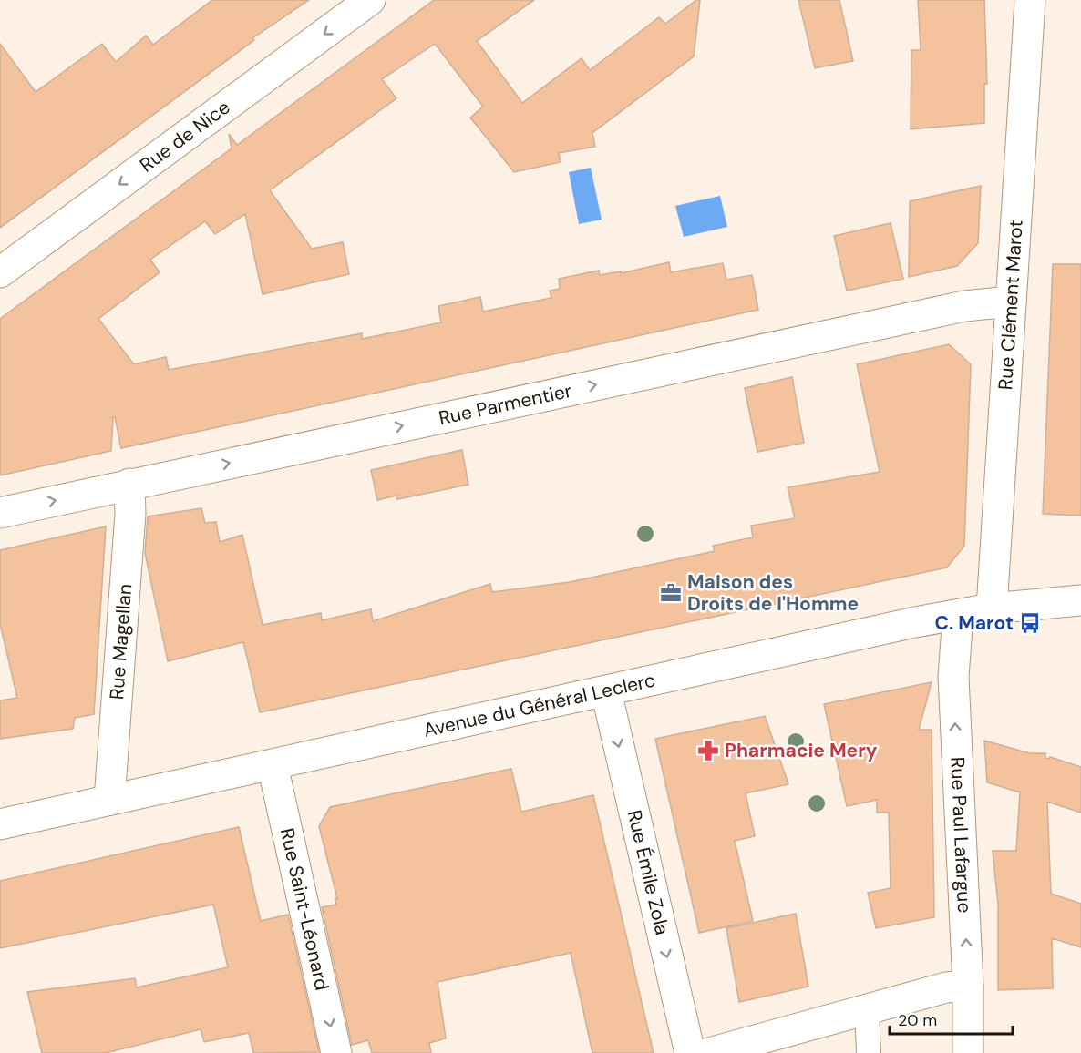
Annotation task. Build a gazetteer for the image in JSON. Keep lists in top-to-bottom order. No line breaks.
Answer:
{"streets":{"street":["Rue de Nice","Rue Clément Marot","Rue Parmentier","Rue Magellan","Avenue du Général Leclerc","Rue Paul Lafargue","Rue Émile Zola","Rue Saint-Léonard"]},"crossings":[["Rue Clément Marot","Rue Parmentier"],["Rue Clément Marot","Avenue du Général Leclerc"],["Rue Parmentier","Rue Magellan"],["Rue Magellan","Avenue du Général Leclerc"],["Avenue du Général Leclerc","Rue Paul Lafargue"],["Avenue du Général Leclerc","Rue Émile Zola"],["Avenue du Général Leclerc","Rue Saint-Léonard"]],"one_way":["Rue de Nice","Rue Parmentier","Rue Paul Lafargue","Rue Émile Zola","Rue Saint-Léonard"],"places":{"office":["Maison des Droits de l'Homme"],"bus stop":["C. Marot"],"pharmacy":["Pharmacie Mery"]},"scale_bar":"20 m"}
